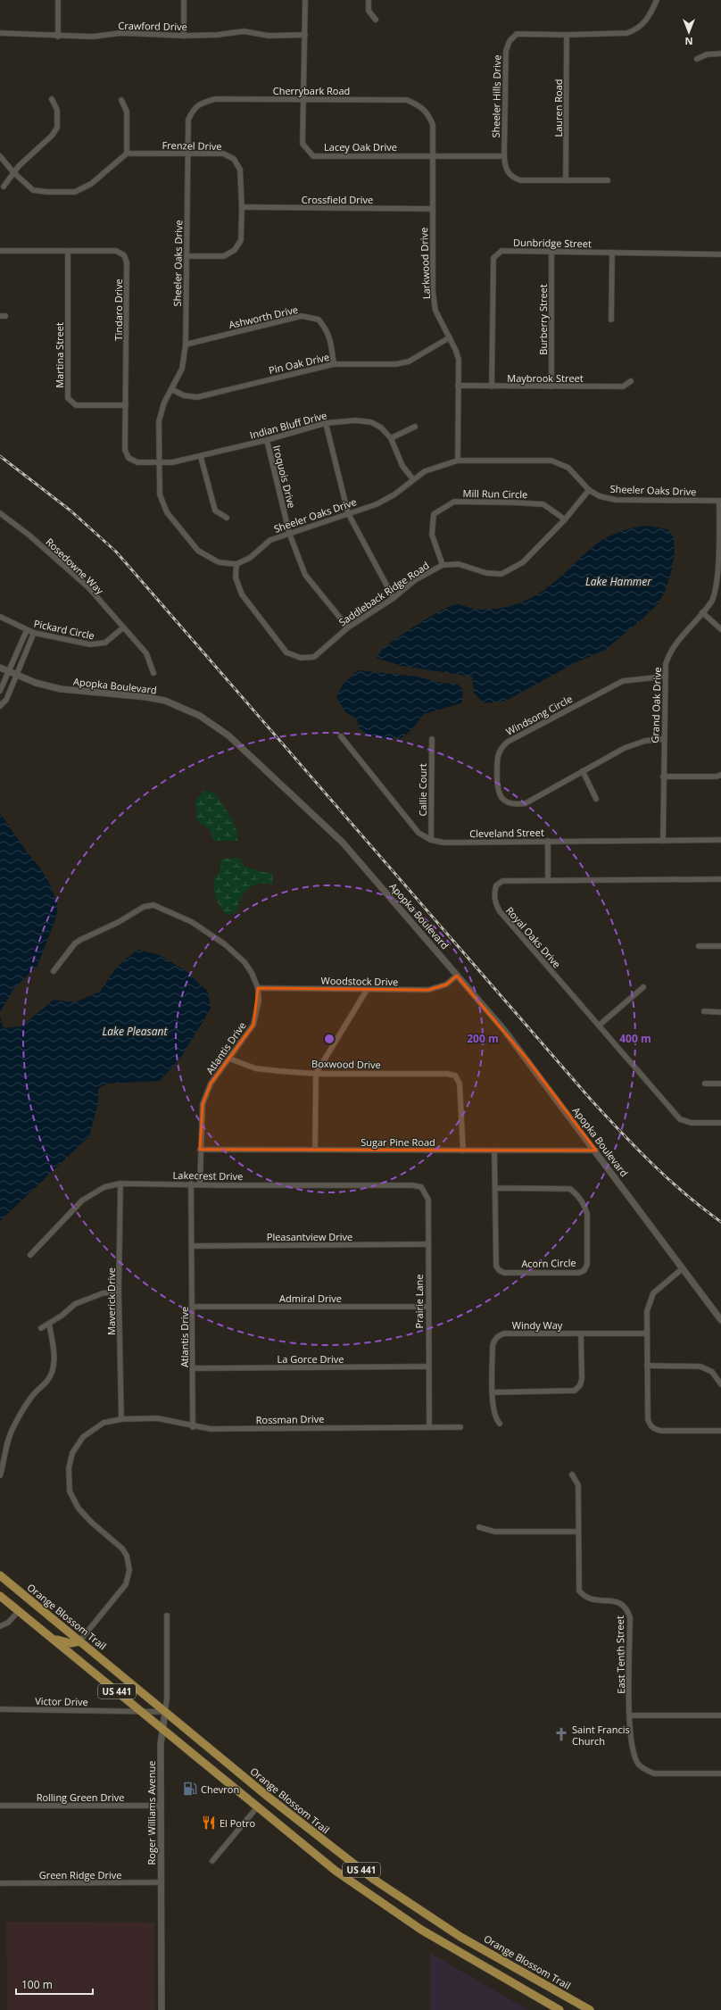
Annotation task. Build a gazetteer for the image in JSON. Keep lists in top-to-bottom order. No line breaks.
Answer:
{"streets":{"main road":["Orange Blossom Trail","US 441"],"street":["Crawford Drive","Cherrybark Road","Sheeler Hills Drive","Lauren Road","Frenzel Drive","Lacey Oak Drive","Crossfield Drive","Dunbridge Street","Sheeler Oaks Drive","Larkwood Drive","Tindaro Drive","Ashworth Drive","Burberry Street","Martina Street","Pin Oak Drive","Maybrook Street","Indian Bluff Drive","Iroquois Drive","Mill Run Circle","Rosedowne Way","Saddleback Ridge Road","Pickard Circle","Apopka Boulevard","Grand Oak Drive","Windsong Circle","Callie Court","Cleveland Street","Royal Oaks Drive","Woodstock Drive","Atlantis Drive","Boxwood Drive","Sugar Pine Road","Lakecrest Drive","Pleasantview Drive","Acorn Circle","Admiral Drive","Maverick Drive","Prairie Lane","Windy Way","La Gorce Drive","Rossman Drive","East Tenth Street","Victor Drive","Rolling Green Drive","Roger Williams Avenue","Green Ridge Drive"]},"crossings":[["Crawford Drive","Lacey Oak Drive"],["Cherrybark Road","Lacey Oak Drive"],["Cherrybark Road","Sheeler Oaks Drive"],["Cherrybark Road","Larkwood Drive"],["Sheeler Hills Drive","Lauren Road"],["Sheeler Hills Drive","Lacey Oak Drive"],["Frenzel Drive","Crossfield Drive"],["Frenzel Drive","Sheeler Oaks Drive"],["Lacey Oak Drive","Larkwood Drive"],["Crossfield Drive","Larkwood Drive"],["Dunbridge Street","Burberry Street"],["Dunbridge Street","Maybrook Street"],["Sheeler Oaks Drive","Larkwood Drive"],["Sheeler Oaks Drive","Tindaro Drive"],["Sheeler Oaks Drive","Ashworth Drive"],["Sheeler Oaks Drive","Pin Oak Drive"],["Sheeler Oaks Drive","Indian Bluff Drive"],["Sheeler Oaks Drive","Iroquois Drive"],["Sheeler Oaks Drive","Saddleback Ridge Road"],["Sheeler Oaks Drive","Grand Oak Drive"],["Larkwood Drive","Pin Oak Drive"],["Larkwood Drive","Maybrook Street"],["Tindaro Drive","Martina Street"],["Tindaro Drive","Indian Bluff Drive"],["Ashworth Drive","Pin Oak Drive"],["Burberry Street","Maybrook Street"],["Indian Bluff Drive","Iroquois Drive"],["Iroquois Drive","Saddleback Ridge Road"],["Mill Run Circle","Saddleback Ridge Road"],["Rosedowne Way","Pickard Circle"],["Apopka Boulevard","Woodstock Drive"],["Apopka Boulevard","Sugar Pine Road"],["Grand Oak Drive","Windsong Circle"],["Grand Oak Drive","Cleveland Street"],["Callie Court","Cleveland Street"],["Woodstock Drive","Atlantis Drive"],["Atlantis Drive","Boxwood Drive"],["Atlantis Drive","Sugar Pine Road"],["Atlantis Drive","Lakecrest Drive"],["Atlantis Drive","Pleasantview Drive"],["Atlantis Drive","Admiral Drive"],["Atlantis Drive","La Gorce Drive"],["Atlantis Drive","Rossman Drive"],["Boxwood Drive","Sugar Pine Road"],["Sugar Pine Road","Acorn Circle"],["Lakecrest Drive","Maverick Drive"],["Lakecrest Drive","Prairie Lane"],["Pleasantview Drive","Prairie Lane"],["Admiral Drive","Prairie Lane"],["Maverick Drive","Rossman Drive"],["Prairie Lane","La Gorce Drive"],["Prairie Lane","Rossman Drive"],["Rossman Drive","Orange Blossom Trail"],["Orange Blossom Trail","Victor Drive"],["Orange Blossom Trail","Roger Williams Avenue"],["US 441","Victor Drive"],["US 441","Roger Williams Avenue"],["Victor Drive","Roger Williams Avenue"],["Rolling Green Drive","Roger Williams Avenue"],["Roger Williams Avenue","Green Ridge Drive"]],"water":["Lake Hammer","Lake Pleasant"],"places":{"church":["Saint Francis Church"],"fuel station":["Chevron"],"restaurant":["El Potro"]},"scale_bar":"100 m","north":"bottom","rings":["200 m","400 m"]}
